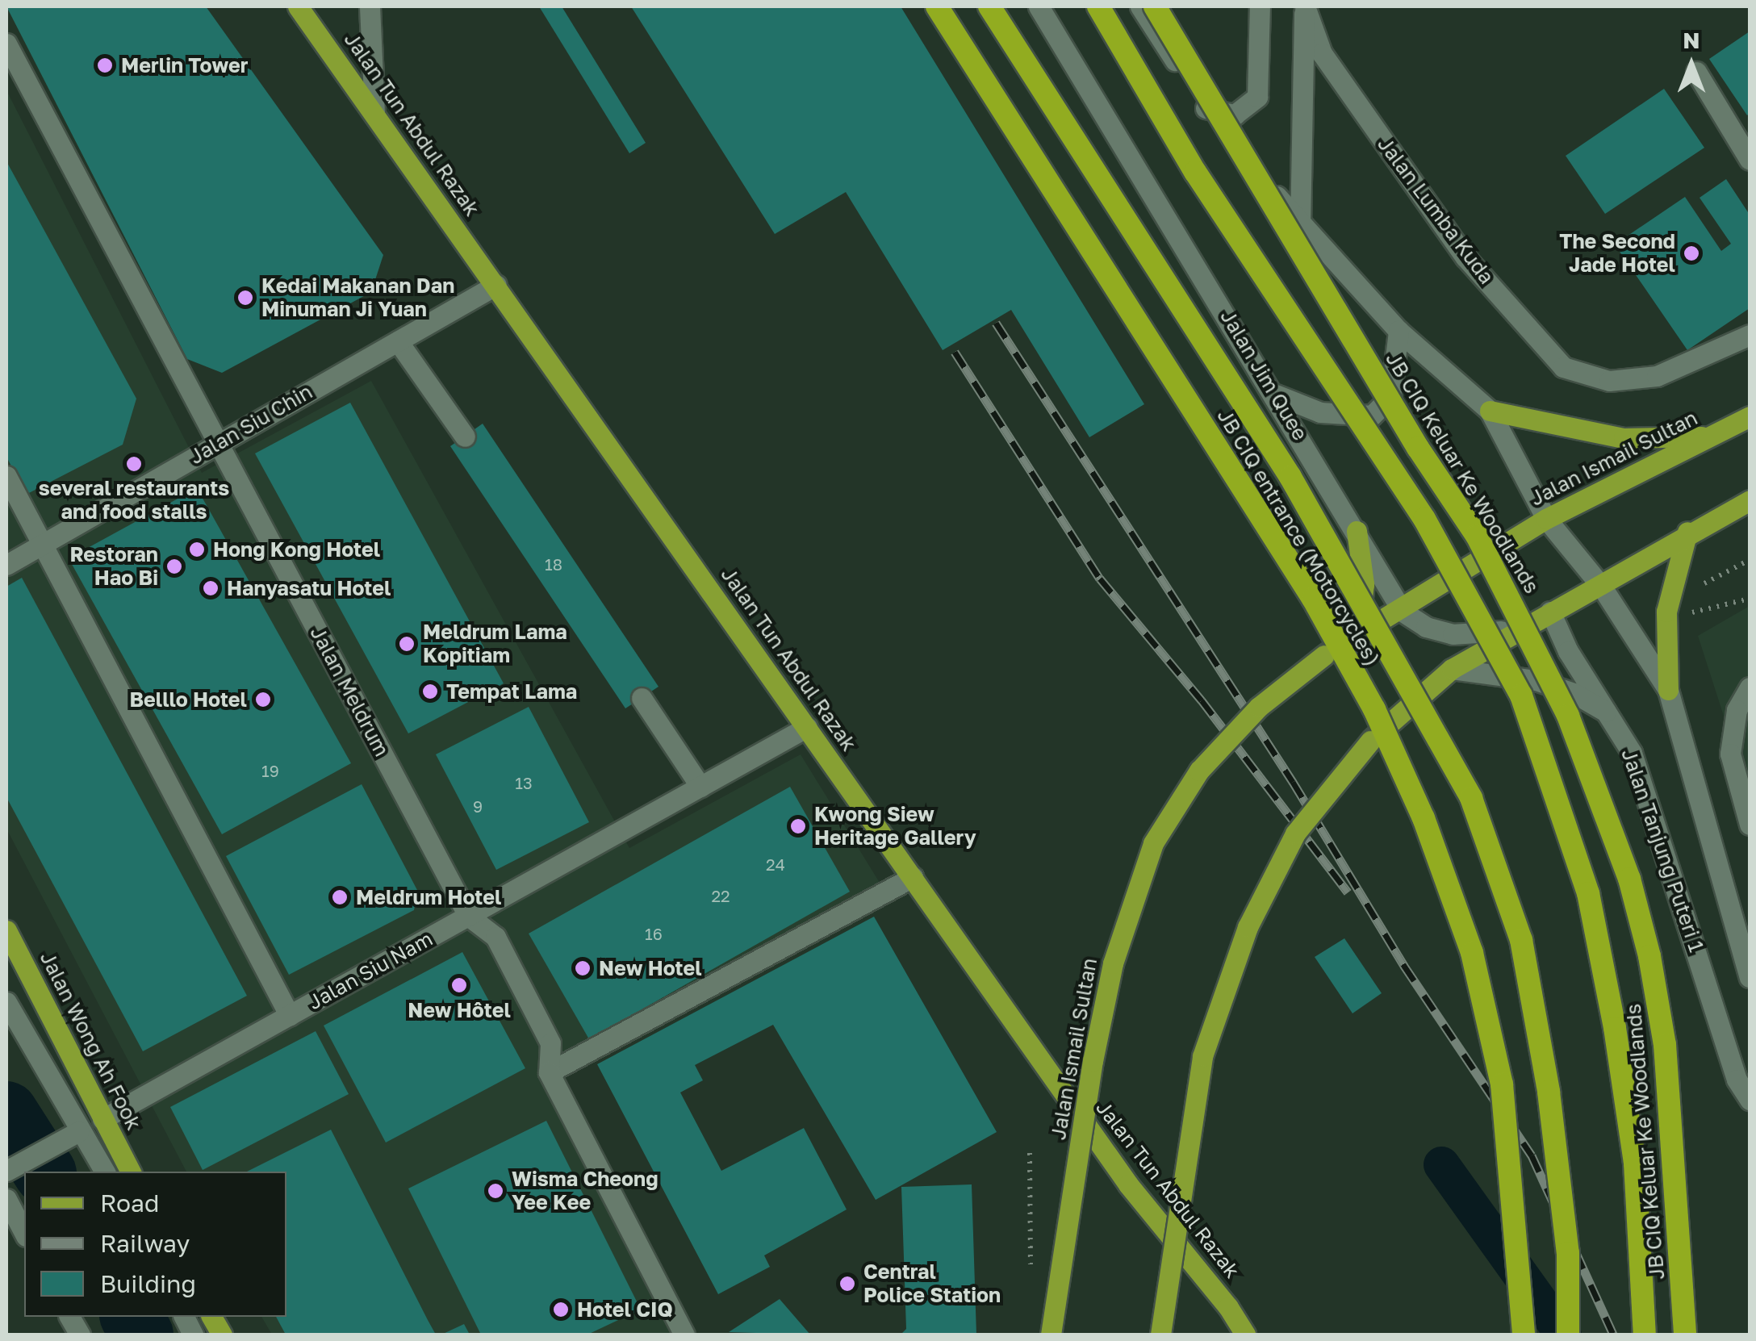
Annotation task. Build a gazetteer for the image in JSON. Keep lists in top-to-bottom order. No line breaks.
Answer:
{"streets":{"highway":["JB CIQ Keluar Ke Woodlands","JB CIQ entrance (Motorcycles)"],"main road":["Jalan Tun Abdul Razak","Jalan Ismail Sultan","Jalan Wong Ah Fook"],"street":["Jalan Lumba Kuda","Jalan Jim Quee","Jalan Siu Chin","Jalan Meldrum","Jalan Tanjung Puteri 1","Jalan Siu Nam"]},"crossings":[["Jalan Tun Abdul Razak","Jalan Siu Chin"],["Jalan Tun Abdul Razak","Jalan Siu Nam"],["Jalan Jim Quee","Jalan Ismail Sultan"],["Jalan Siu Chin","Jalan Meldrum"],["Jalan Meldrum","Jalan Siu Nam"],["Jalan Siu Nam","Jalan Wong Ah Fook"]],"places":["Merlin Tower","The Second Jade Hotel","Kedai Makanan Dan Minuman Ji Yuan","several restaurants and food stalls","Hong Kong Hotel","Restoran Hao Bi","Hanyasatu Hotel","Meldrum Lama Kopitiam","Tempat Lama","Belllo Hotel","Kwong Siew Heritage Gallery","Meldrum Hotel","New Hotel","New Hôtel","Wisma Cheong Yee Kee","Central Police Station","Hotel CIQ"],"house_numbers":["18","19","13","9","24","22","16"],"legend":["Road","Railway","Building"],"north":"top"}
